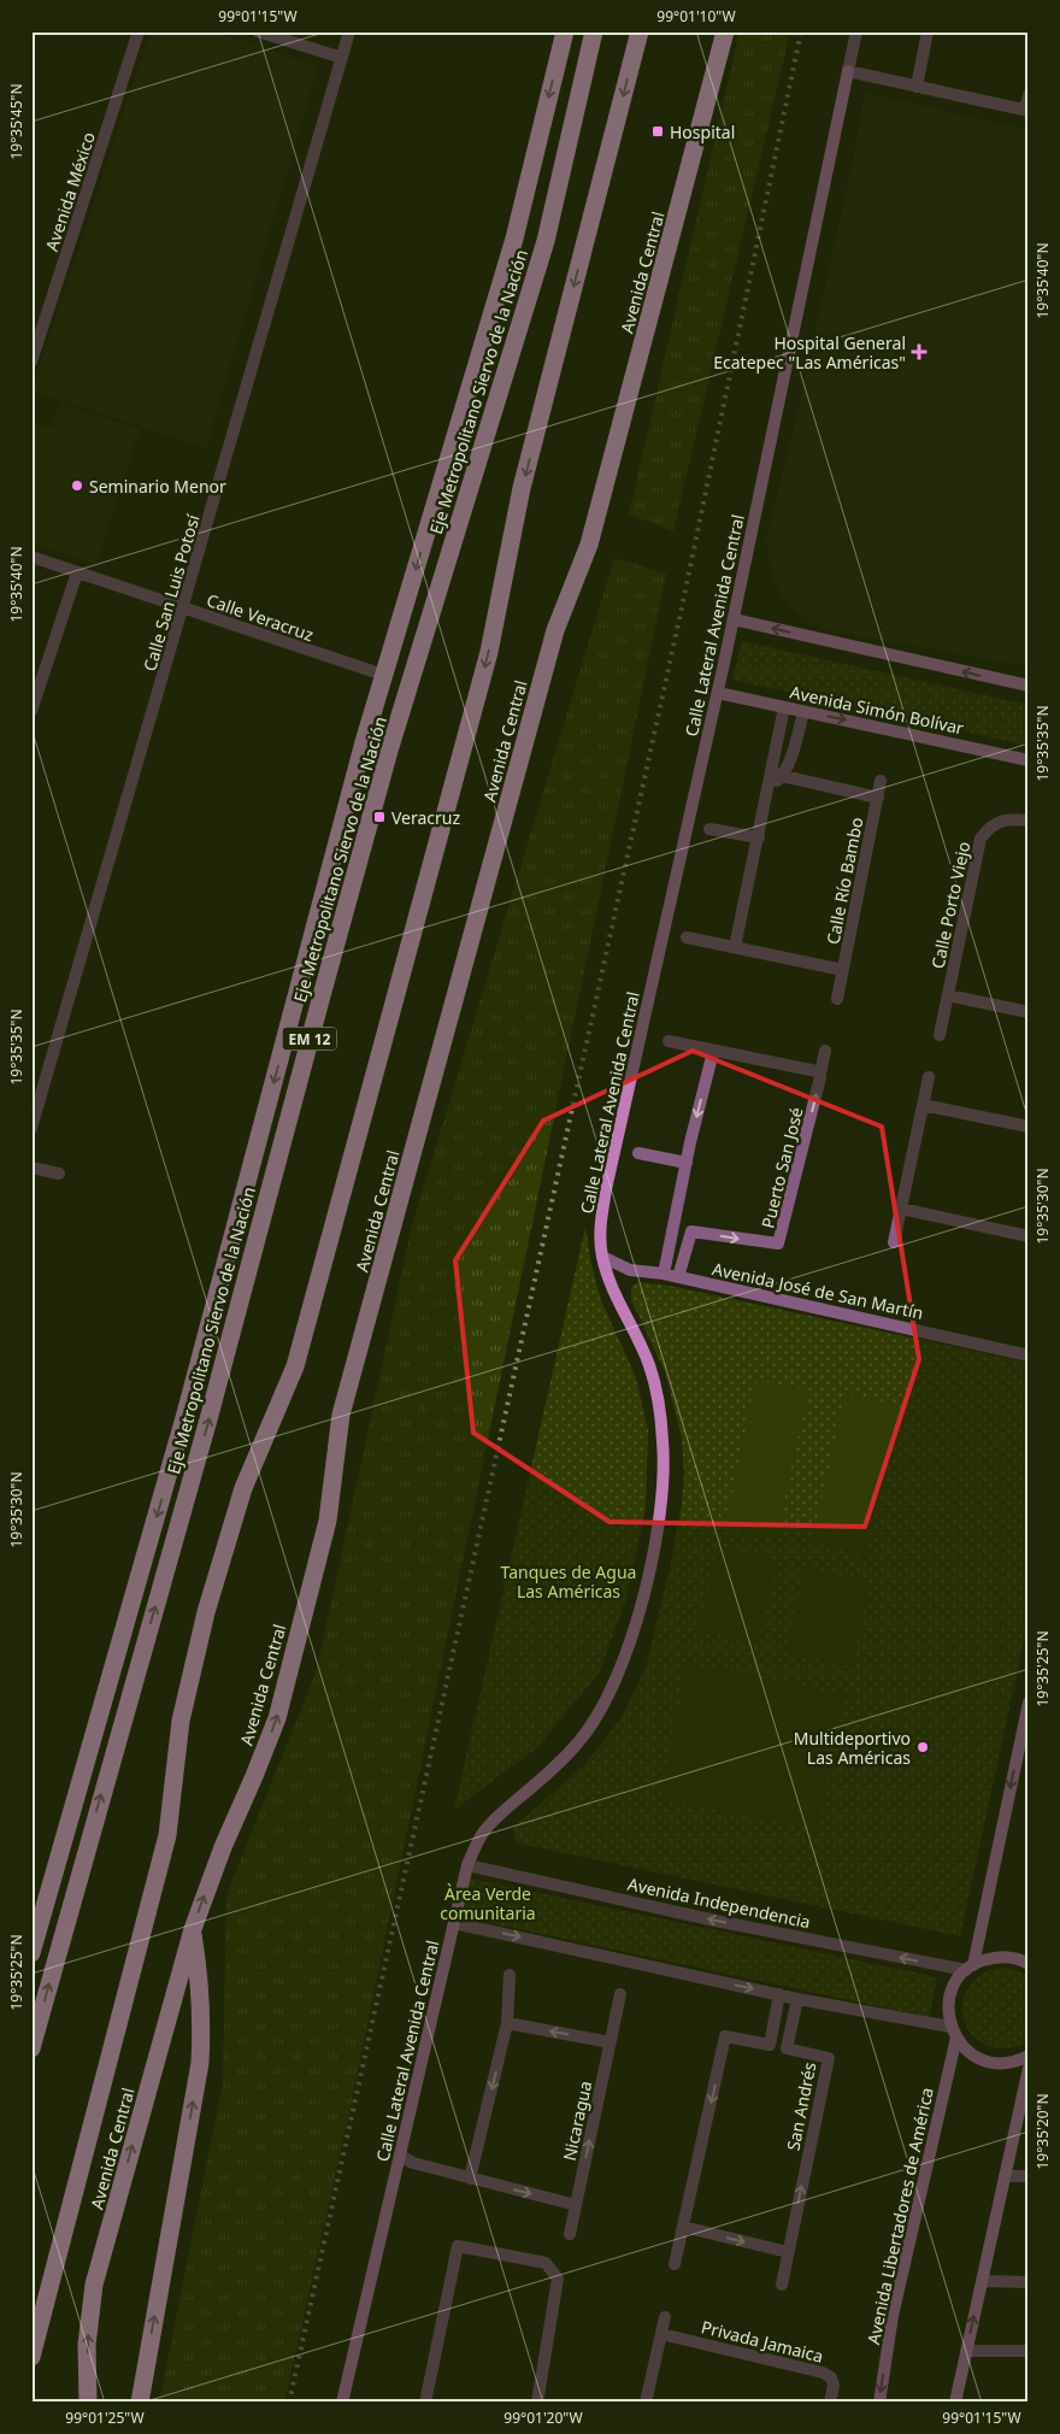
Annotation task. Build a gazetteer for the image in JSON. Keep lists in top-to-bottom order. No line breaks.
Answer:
{"streets":{"highway":["Avenida Central","Eje Metropolitano Siervo de la Nación","EM 12"],"main road":["Calle Lateral Avenida Central","Avenida Simón Bolívar","Avenida Libertadores de América"],"street":["Avenida México","Calle San Luis Potosí","Calle Veracruz","Calle Río Bambo","Calle Porto Viejo","Puerto San José","Avenida José de San Martín","Avenida Independencia","San Andrés","Nicaragua","Privada Jamaica"]},"crossings":[["Calle San Luis Potosí","Calle Veracruz"],["Calle Lateral Avenida Central","Avenida Simón Bolívar"],["Calle Lateral Avenida Central","Avenida José de San Martín"],["Calle Lateral Avenida Central","Avenida Independencia"],["Puerto San José","Avenida José de San Martín"],["Avenida Independencia","Avenida Libertadores de América"]],"one_way":["San Andrés"],"parks":["Tanques de Agua Las Américas","Àrea Verde comunitaria"],"places":{"transit":["Hospital","Veracruz"],"health":["Hospital General Ecatepec \"Las Américas\""],"other":["Seminario Menor","Multideportivo Las Américas"]},"coordinates":["99°01'15\"W","99°01'10\"W","19°35'45\"N","19°35'40\"N","19°35'35\"N","19°35'30\"N","19°35'25\"N","19°35'20\"N","99°01'25\"W","99°01'20\"W"]}
